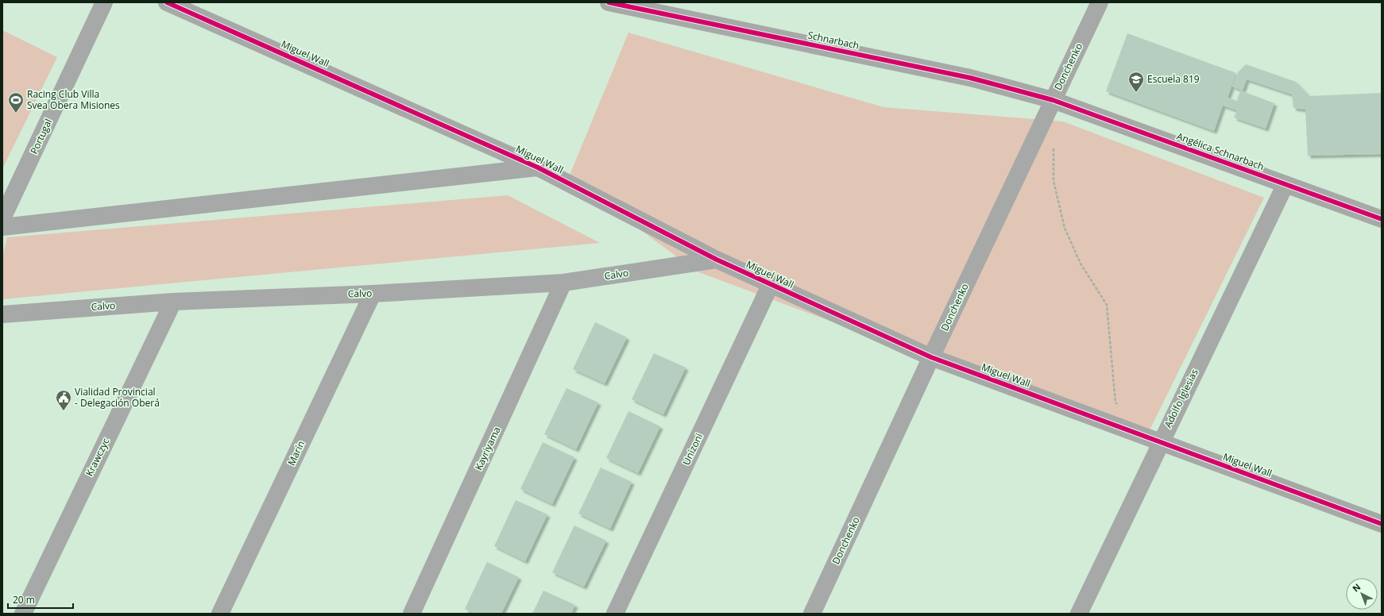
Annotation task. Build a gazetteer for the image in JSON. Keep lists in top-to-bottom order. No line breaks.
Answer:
{"streets":{"street":["Schnarbach","Miguel Wall","Donchenko","Portugal","Angélica Schnarbach","Calvo","Adolfo Iglesias","Kayriyama","Unizoni","Marín","Krawczyc"]},"crossings":[["Schnarbach","Donchenko"],["Schnarbach","Angélica Schnarbach"],["Miguel Wall","Donchenko"],["Miguel Wall","Calvo"],["Miguel Wall","Adolfo Iglesias"],["Miguel Wall","Unizoni"],["Donchenko","Angélica Schnarbach"],["Angélica Schnarbach","Adolfo Iglesias"],["Calvo","Kayriyama"],["Calvo","Marín"],["Calvo","Krawczyc"]],"places":{"school or university":["Escuela 819"],"sports":["Racing Club Villa Svea Obera Misiones"],"public building":["Vialidad Provincial - Delegación Oberá"]},"scale_bar":"20 m","north":"top left"}
